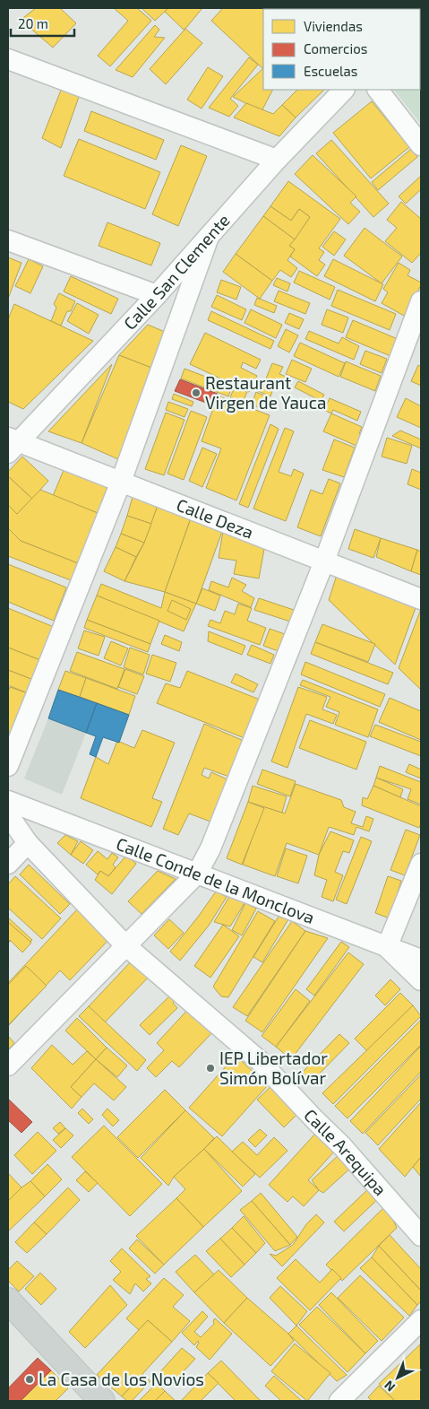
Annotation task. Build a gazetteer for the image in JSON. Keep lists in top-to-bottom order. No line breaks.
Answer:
{"streets":{"street":["Calle San Clemente","Calle Deza","Calle Conde de la Monclova","Calle Arequipa"]},"crossings":[["Calle San Clemente","Calle Deza"]],"places":["Restaurant Virgen de Yauca","IEP Libertador Simón Bolívar","La Casa de los Novios"],"legend":["Viviendas","Comercios","Escuelas"],"scale_bar":"20 m","north":"bottom left"}
